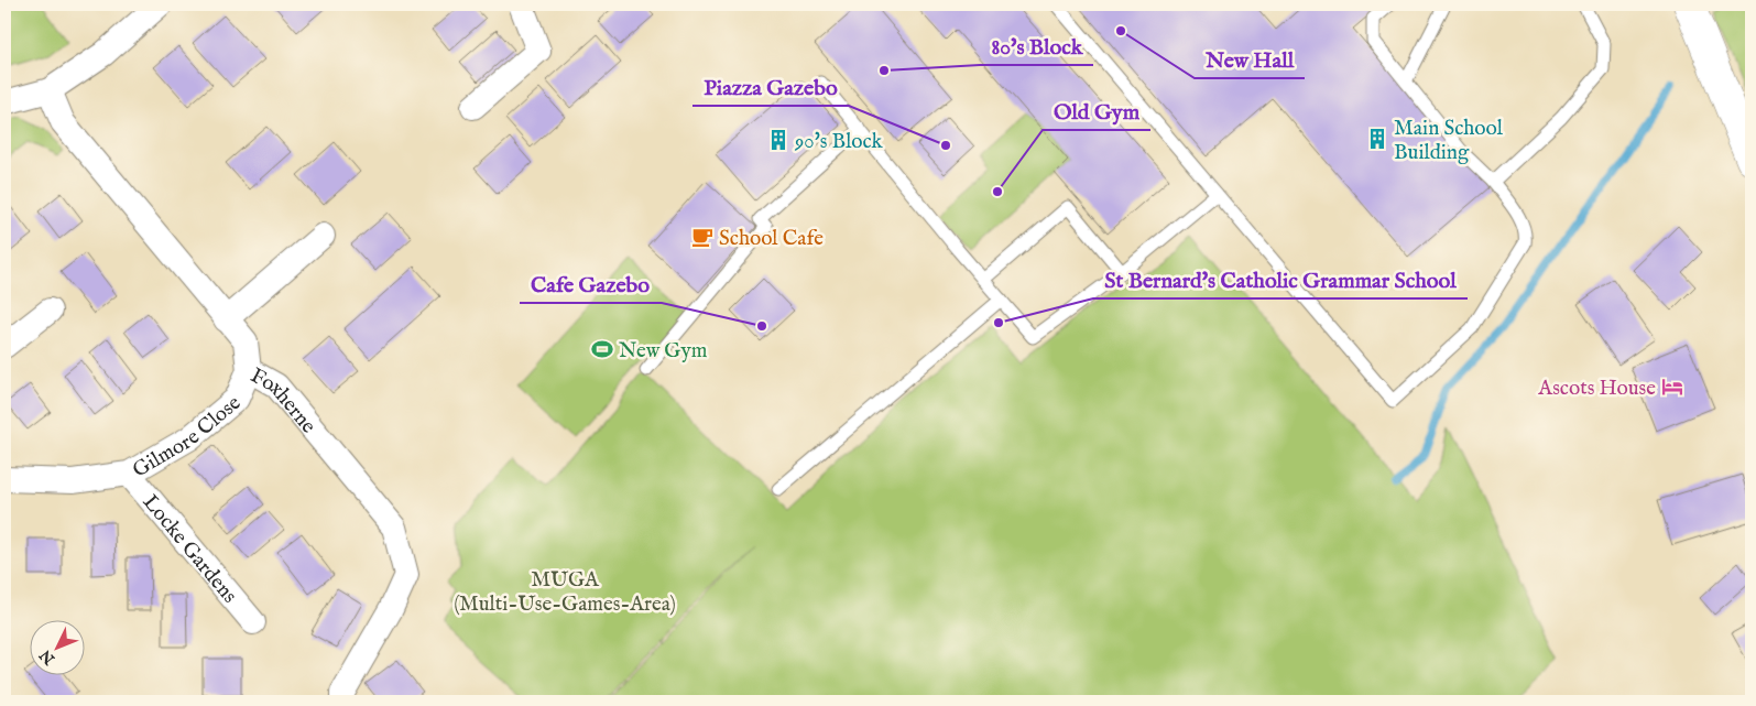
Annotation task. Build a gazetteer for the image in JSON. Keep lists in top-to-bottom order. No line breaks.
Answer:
{"streets":{"street":["Foxherne","Gilmore Close","Locke Gardens"]},"crossings":[["Foxherne","Gilmore Close"],["Gilmore Close","Locke Gardens"]],"parks":["MUGA (Multi-Use-Games-Area)"],"places":{"other":["New Hall","80's Block","Piazza Gazebo","Old Gym","St Bernard's Catholic Grammar School","Cafe Gazebo"],"building":["Main School Building","90's Block"],"cafe":["School Cafe"],"sports":["New Gym"],"hotel":["Ascots House"]},"north":"bottom left"}
